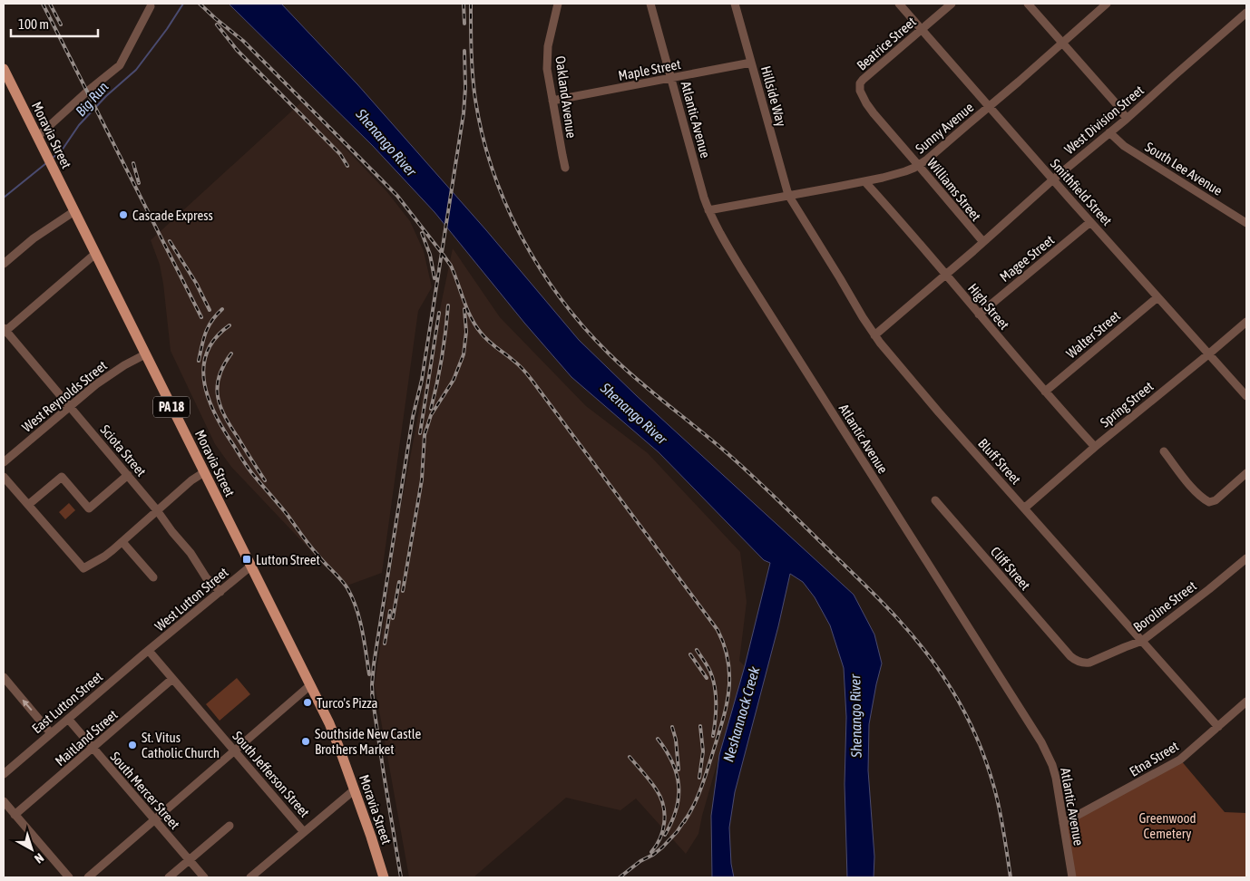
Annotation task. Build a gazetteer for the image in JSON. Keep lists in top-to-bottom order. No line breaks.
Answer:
{"streets":{"main road":["Moravia Street","PA 18"],"street":["Beatrice Street","Maple Street","Hillside Way","Oakland Avenue","Atlantic Avenue","West Division Street","Sunny Avenue","South Lee Avenue","Williams Street","Smithfield Street","Magee Street","High Street","Walter Street","West Reynolds Street","Spring Street","Sciota Street","Bluff Street","Cliff Street","West Lutton Street","Boroline Street","East Lutton Street","Maitland Street","Etna Street","South Jefferson Street","South Mercer Street"]},"crossings":[["Beatrice Street","Williams Street"],["Beatrice Street","Smithfield Street"],["Maple Street","Hillside Way"],["Maple Street","Oakland Avenue"],["Maple Street","Atlantic Avenue"],["Hillside Way","Sunny Avenue"],["Hillside Way","Bluff Street"],["Atlantic Avenue","Sunny Avenue"],["Atlantic Avenue","Etna Street"],["West Division Street","South Lee Avenue"],["West Division Street","Williams Street"],["West Division Street","Smithfield Street"],["West Division Street","High Street"],["West Division Street","Bluff Street"],["Sunny Avenue","Williams Street"],["Sunny Avenue","Smithfield Street"],["Sunny Avenue","High Street"],["Sunny Avenue","Bluff Street"],["Moravia Street","West Reynolds Street"],["Moravia Street","West Lutton Street"],["Smithfield Street","Magee Street"],["Smithfield Street","Walter Street"],["Smithfield Street","Spring Street"],["Magee Street","High Street"],["High Street","Walter Street"],["High Street","Spring Street"],["West Reynolds Street","Sciota Street"],["Spring Street","Bluff Street"],["Sciota Street","West Lutton Street"],["Bluff Street","Boroline Street"],["Bluff Street","Etna Street"],["Cliff Street","Boroline Street"],["West Lutton Street","East Lutton Street"],["West Lutton Street","South Jefferson Street"],["East Lutton Street","South Jefferson Street"],["East Lutton Street","South Mercer Street"],["Maitland Street","South Jefferson Street"],["Maitland Street","South Mercer Street"]],"water":["Big Run","Shenango River","Neshannock Creek"],"parks":["Greenwood Cemetery"],"places":{"other":["Cascade Express","Turco's Pizza","Southside New Castle Brothers Market","St. Vitus Catholic Church"],"transit":["Lutton Street"]},"scale_bar":"100 m","north":"bottom right"}
